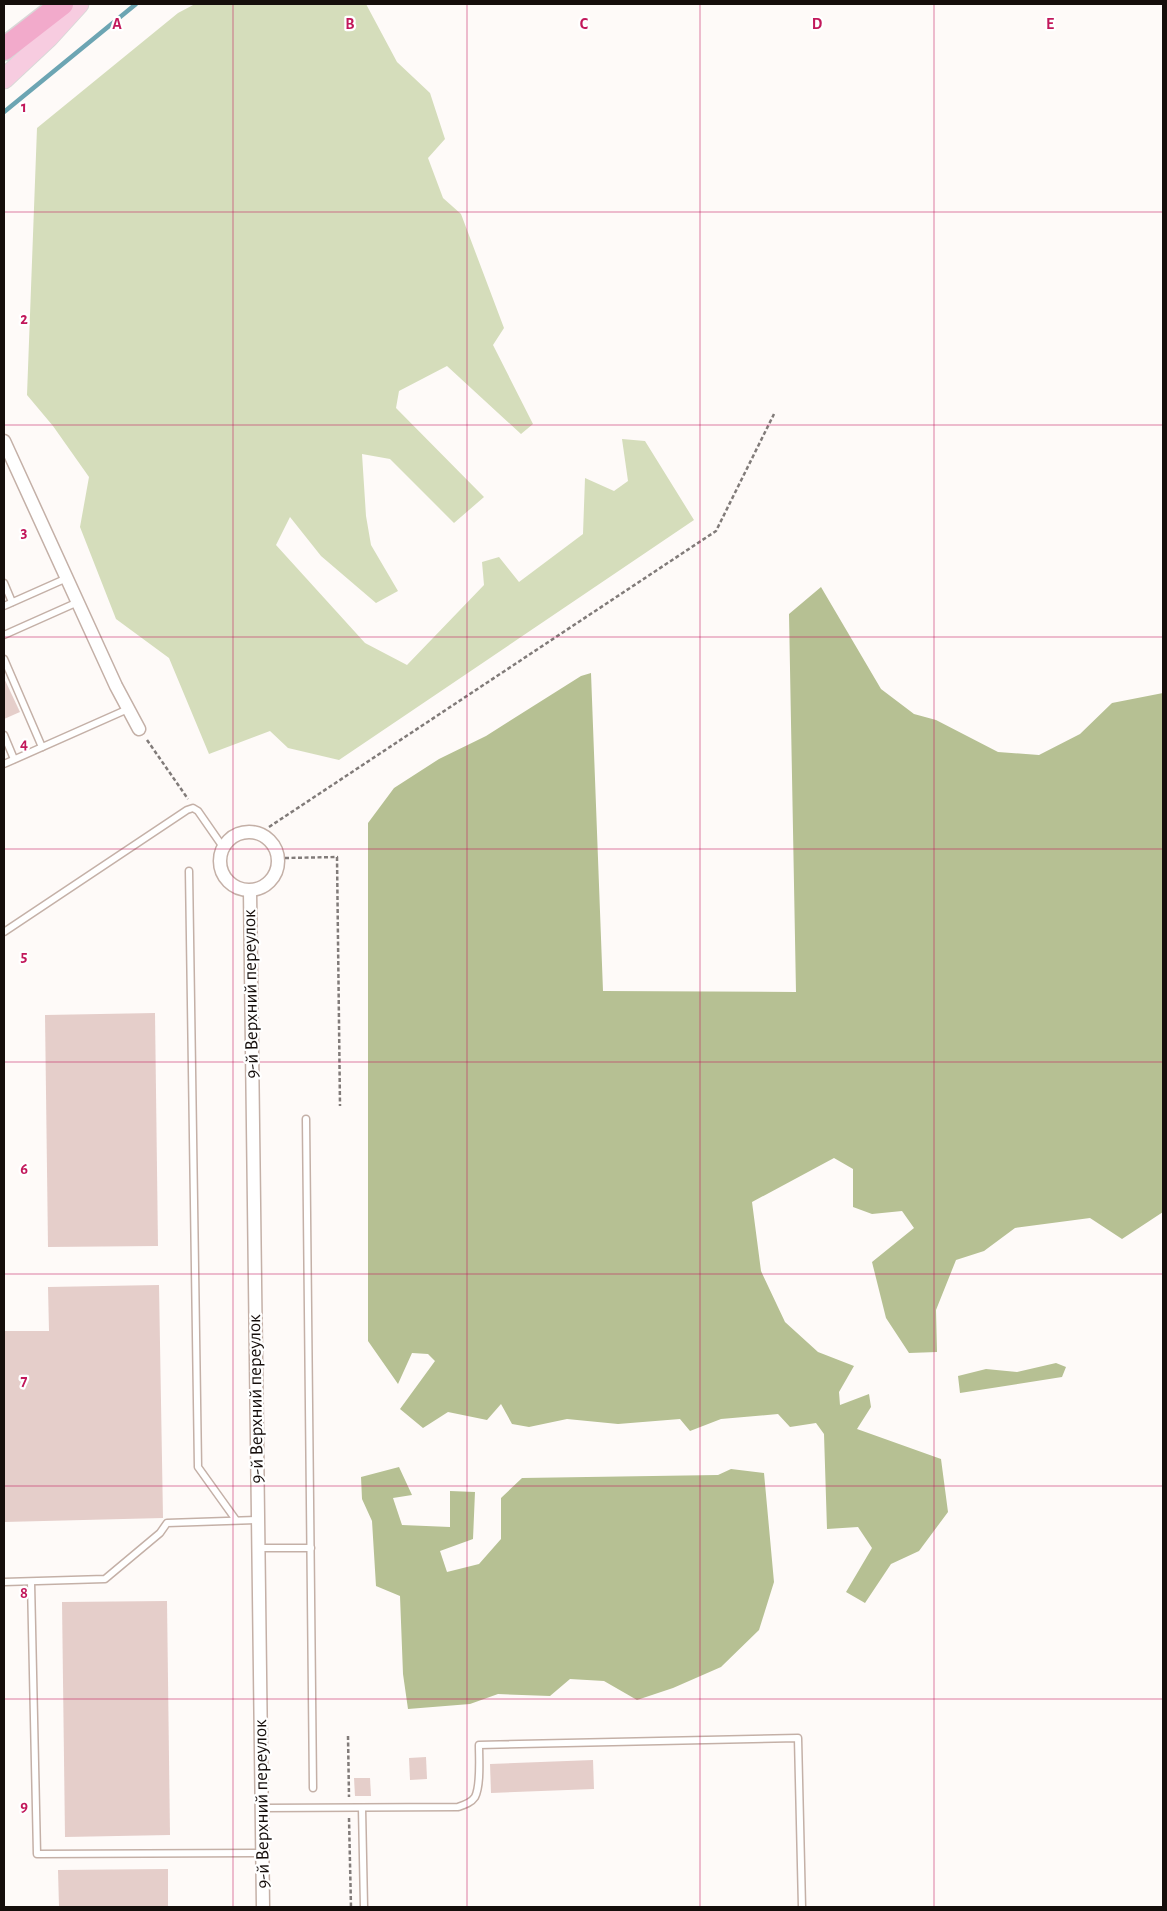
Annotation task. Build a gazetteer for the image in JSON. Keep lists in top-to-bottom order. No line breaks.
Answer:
{"streets":{"street":["9-й Верхний переулок"]},"grid":{"columns":["A","B","C","D","E"],"rows":["1","2","3","4","5","6","7","8","9"]}}
